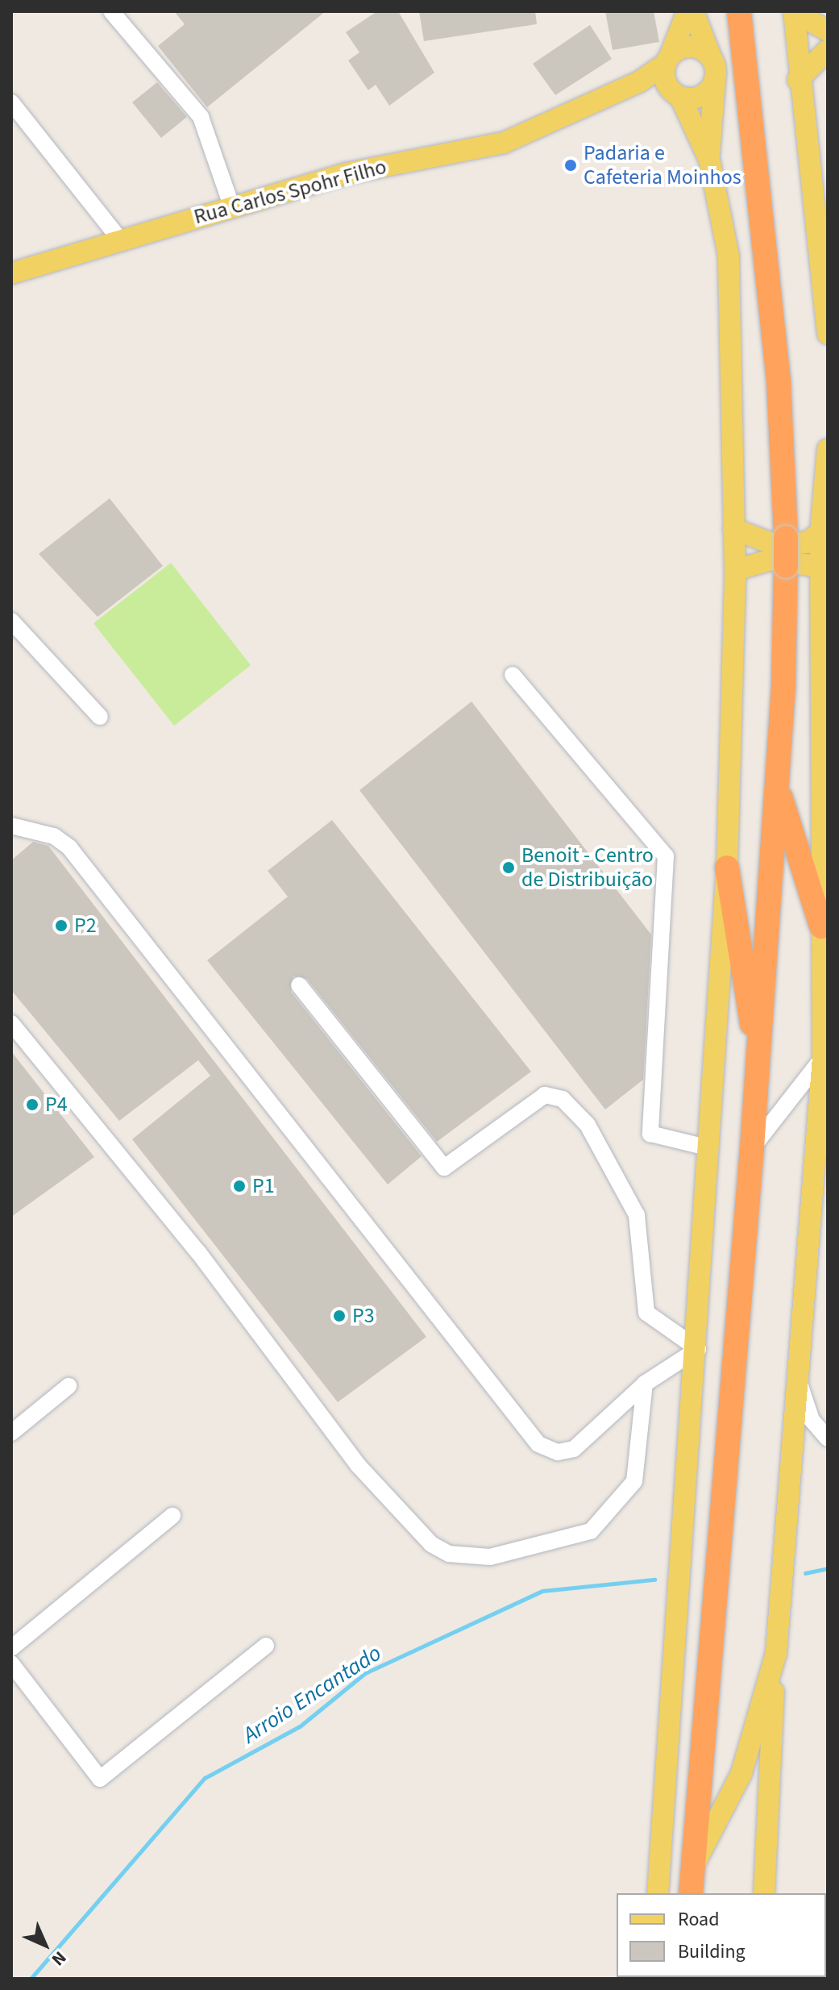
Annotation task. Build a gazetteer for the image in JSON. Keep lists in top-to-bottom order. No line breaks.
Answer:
{"streets":{"main road":["Rua Carlos Spohr Filho"]},"water":["Arroio Encantado"],"places":["Padaria e Cafeteria Moinhos","Benoit - Centro de Distribuição","P2","P4","P1","P3"],"legend":["Road","Building"],"north":"bottom right"}
